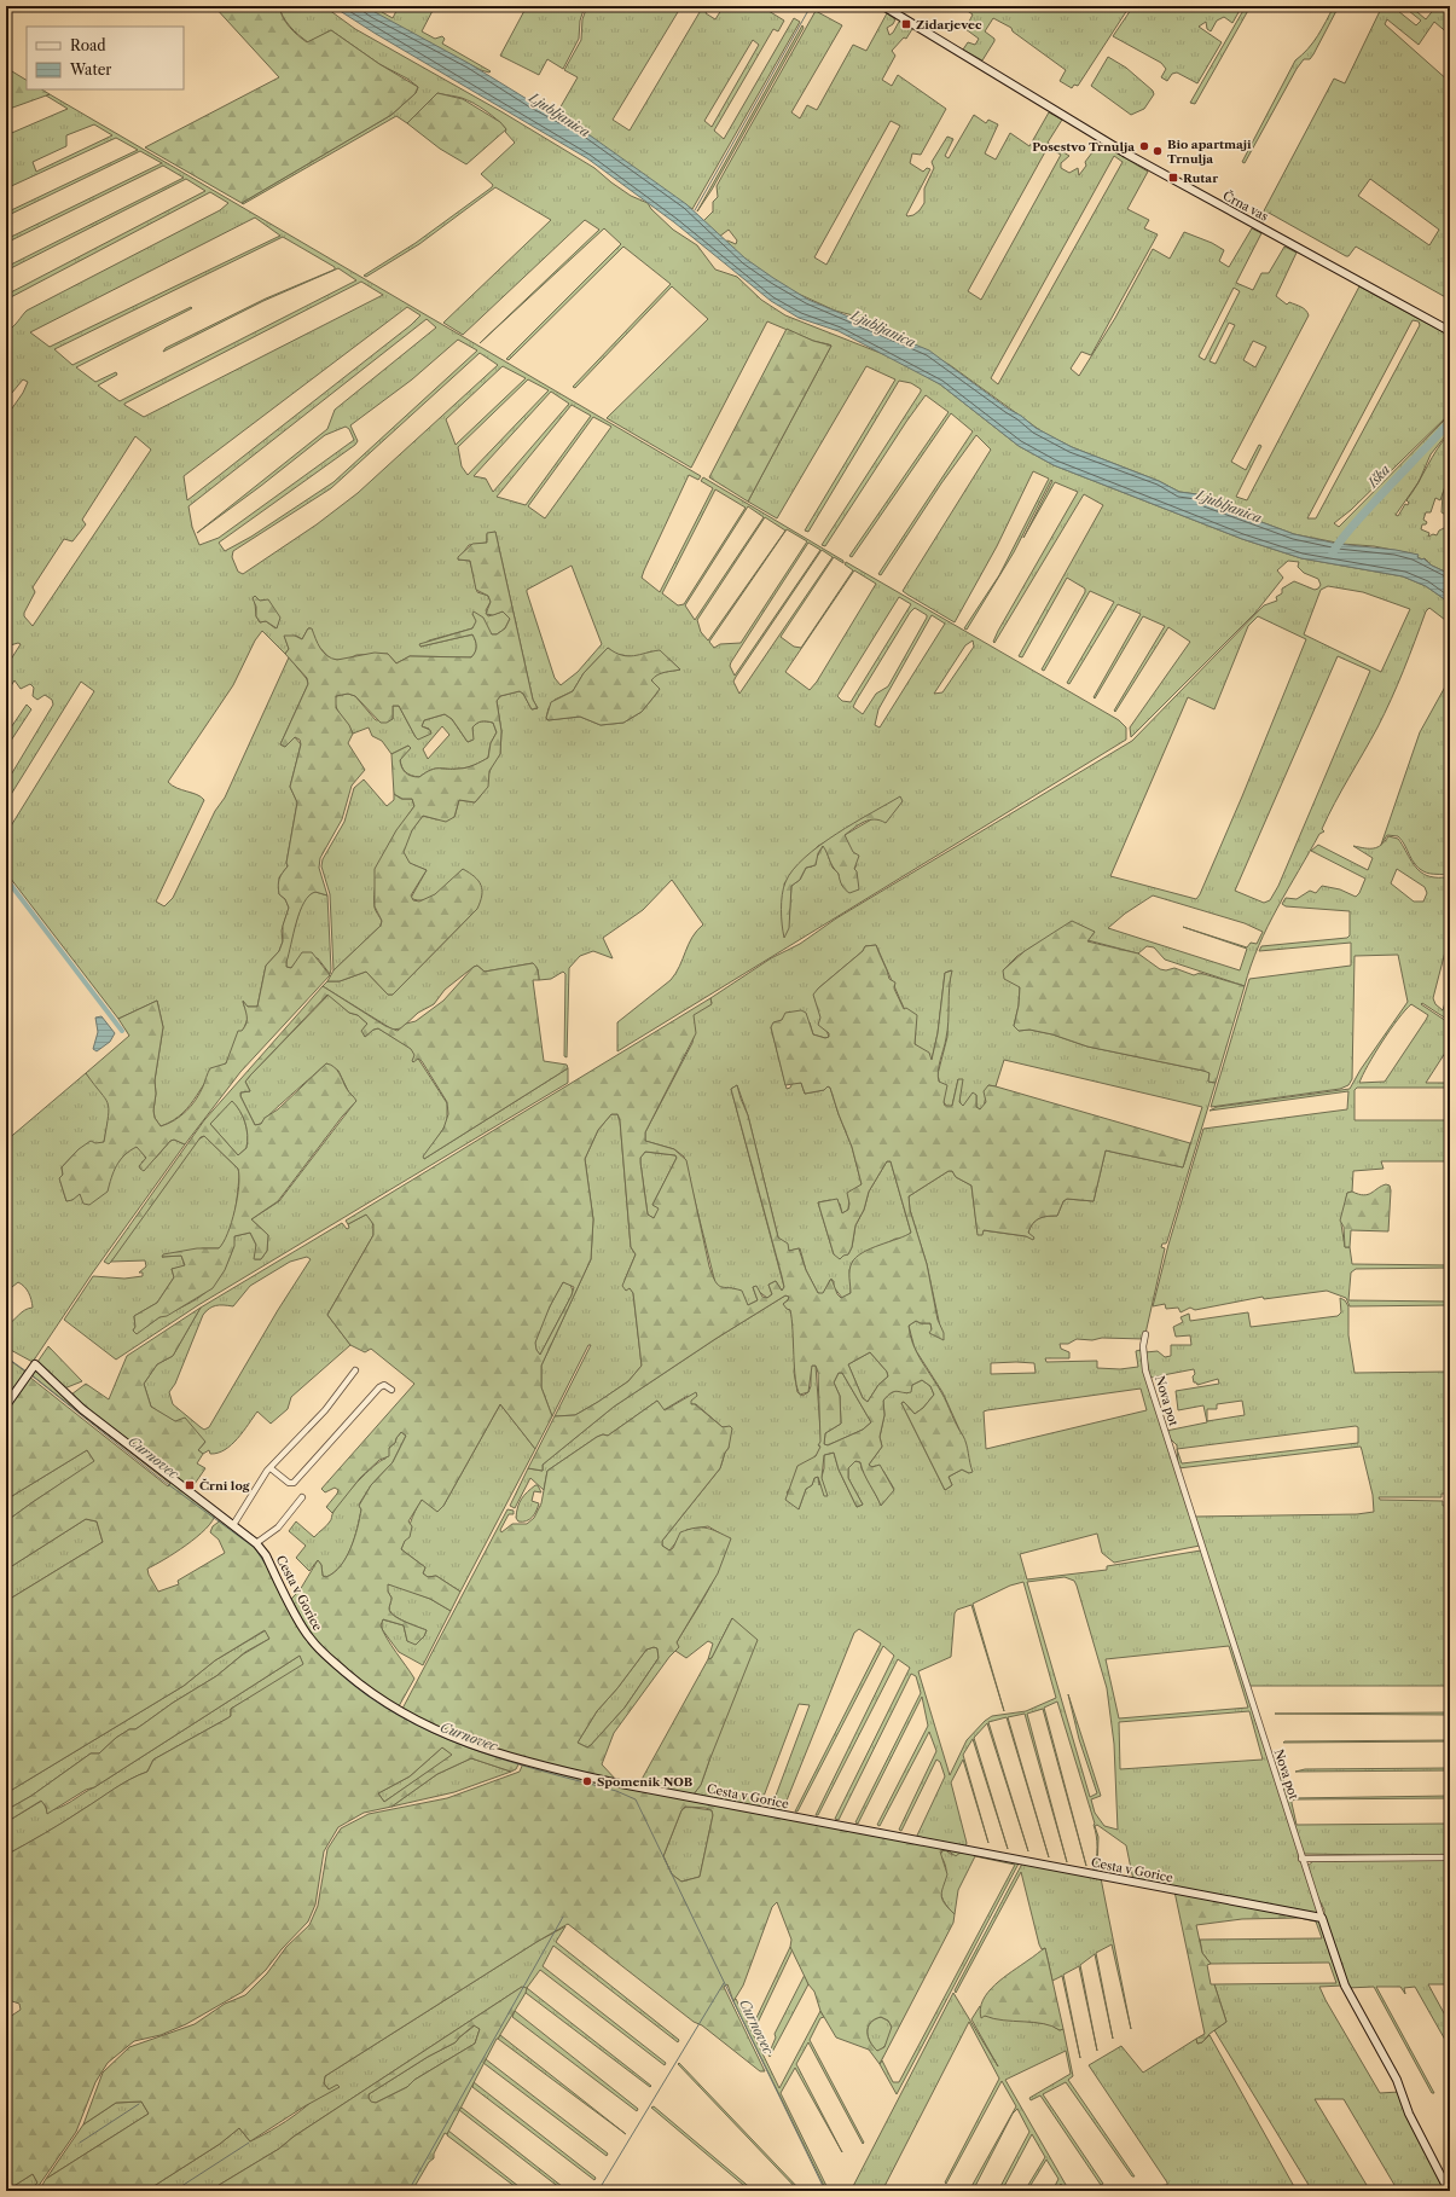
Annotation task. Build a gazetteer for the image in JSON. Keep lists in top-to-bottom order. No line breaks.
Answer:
{"streets":{"street":["Črna vas","Nova pot","Cesta v Gorice"]},"crossings":[["Nova pot","Cesta v Gorice"]],"water":["Ljubljanica","Iška","Curnovec"],"places":{"transit":["Zidarjevec","Rutar","Črni log"],"other":["Posestvo Trnulja","Bio apartmaji Trnulja","Spomenik NOB"]},"legend":["Road","Water"]}
